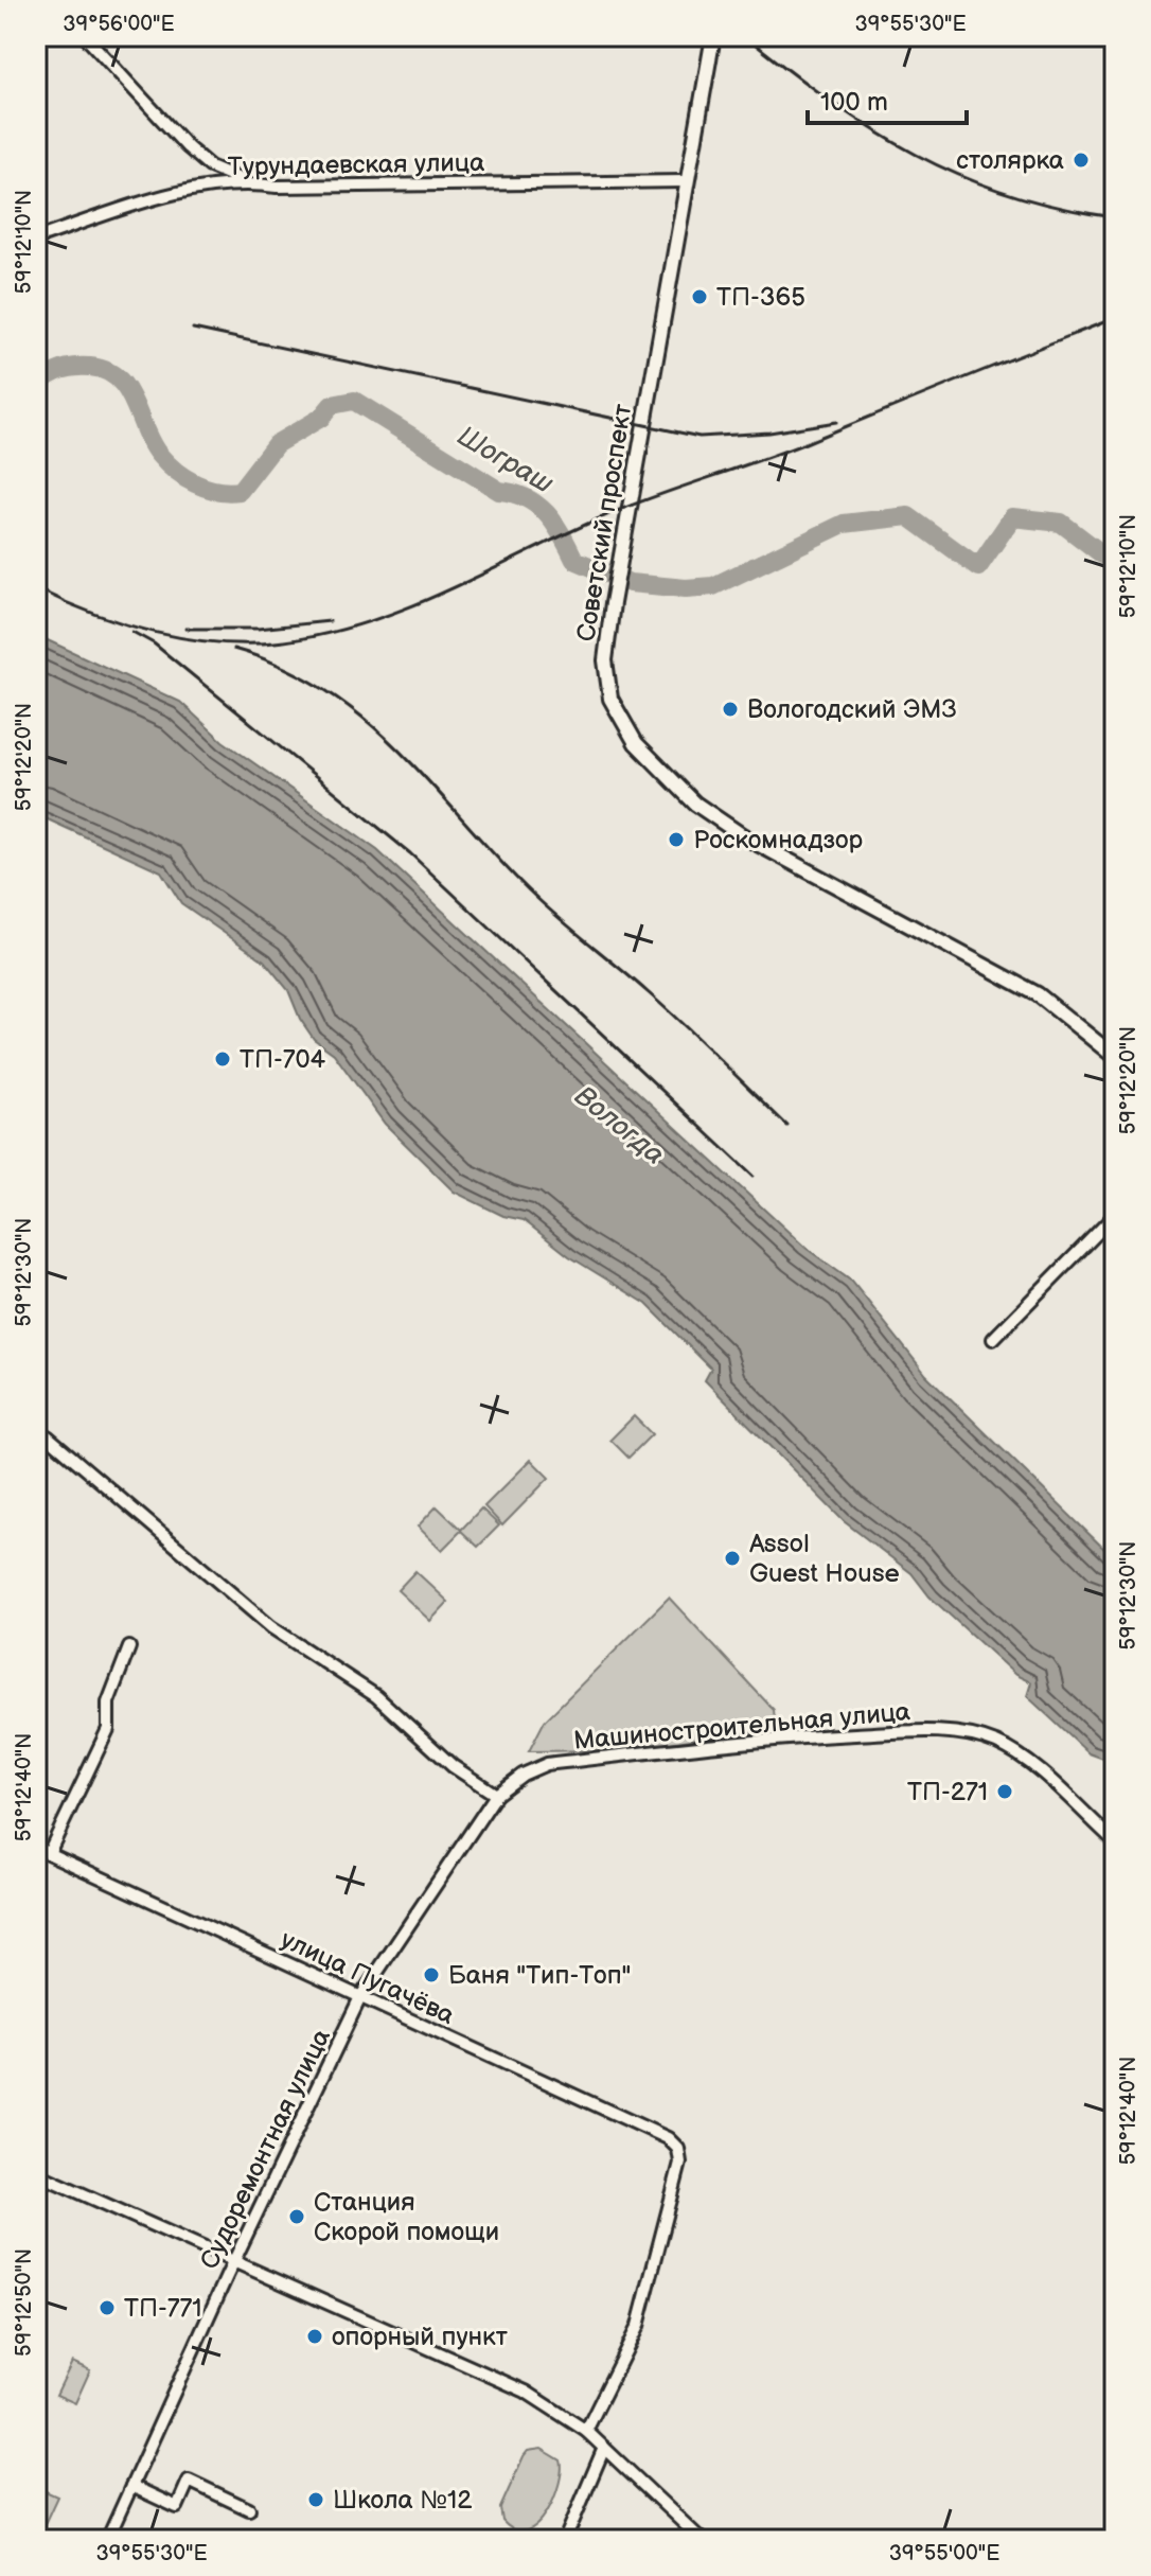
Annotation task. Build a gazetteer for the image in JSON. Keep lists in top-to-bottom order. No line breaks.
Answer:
{"streets":{"street":["Турундаевская улица","Советский проспект","Машиностроительная улица","улица Пугачёва","Судоремонтная улица"]},"crossings":[["Турундаевская улица","Советский проспект"],["Машиностроительная улица","Судоремонтная улица"],["улица Пугачёва","Судоремонтная улица"]],"water":["Шограш","Вологда"],"places":["столярка","ТП-365","Вологодский ЭМЗ","Роскомнадзор","ТП-704","Assol Guest House","ТП-271","Баня \"Тип-Топ\"","Станция Скорой помощи","ТП-771","опорный пункт","Школа №12"],"scale_bar":"100 m","coordinates":["39°56'00\"E","39°55'30\"E","59°12'10\"N","59°12'20\"N","59°12'30\"N","59°12'40\"N","59°12'50\"N","39°55'00\"E"]}
